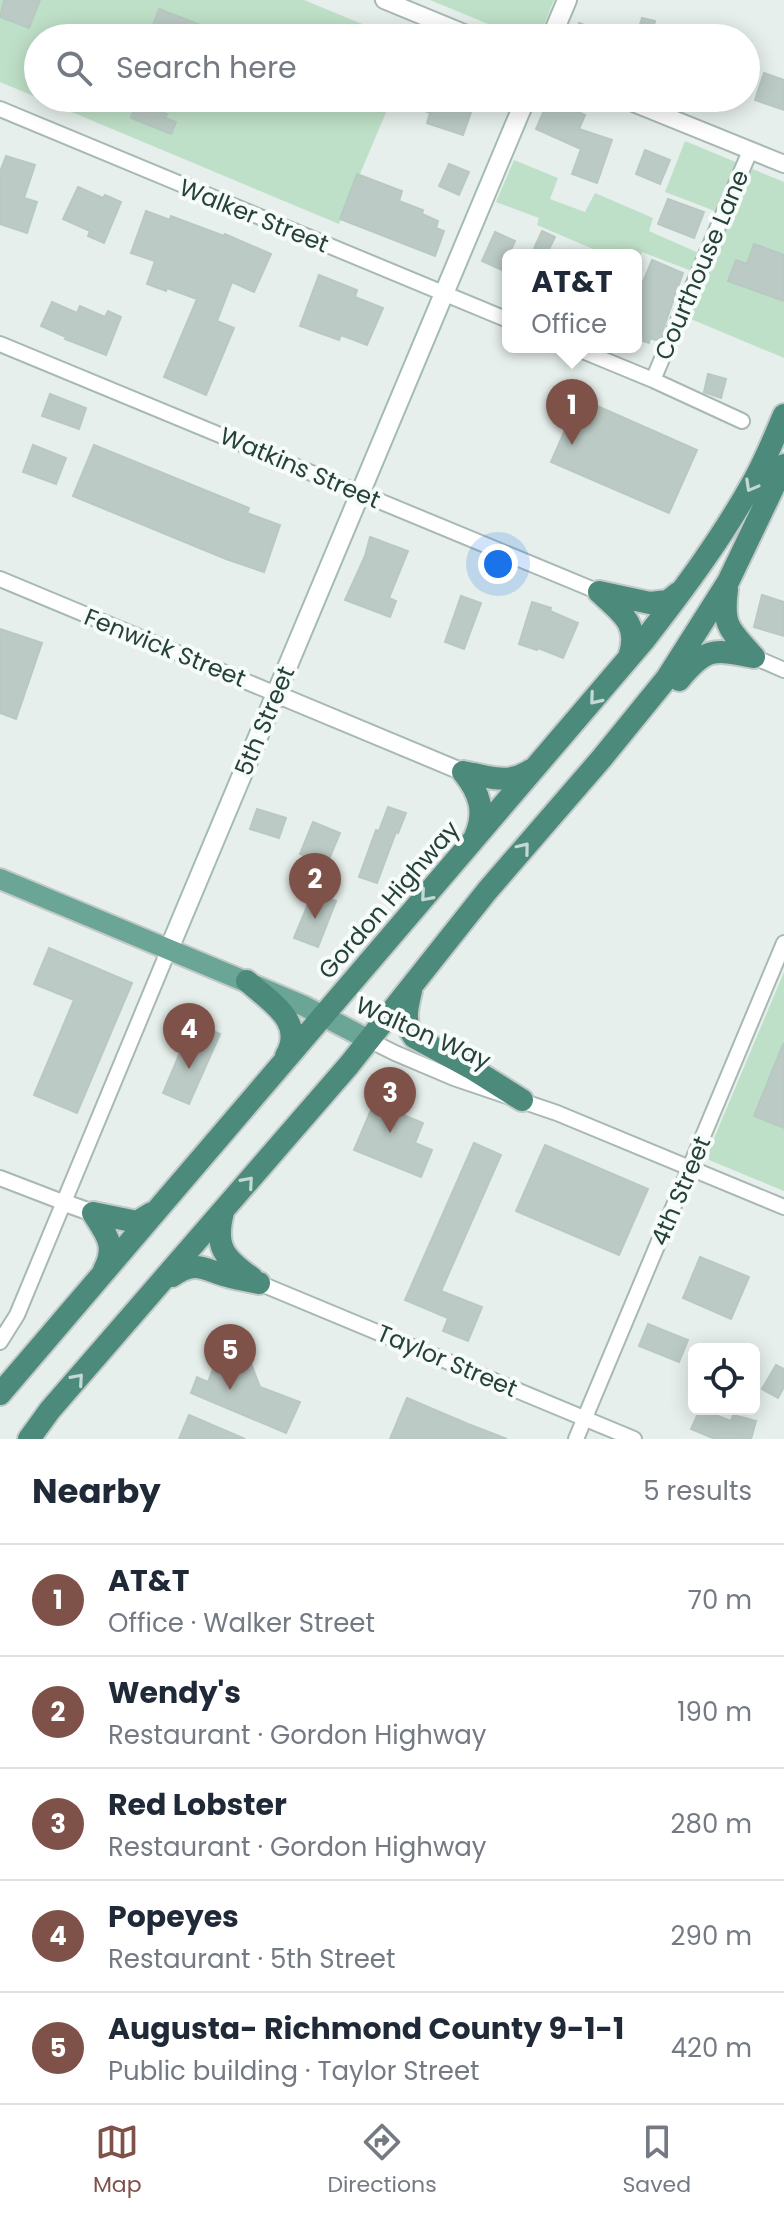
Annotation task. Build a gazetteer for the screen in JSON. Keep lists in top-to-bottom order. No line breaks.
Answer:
{"streets":{"highway":["Gordon Highway"],"main road":["5th Street","Walton Way"],"street":["Walker Street","Courthouse Lane","Watkins Street","Fenwick Street","4th Street","Taylor Street"]},"crossings":[["Walker Street","5th Street"],["Watkins Street","5th Street"],["Fenwick Street","5th Street"],["5th Street","Walton Way"],["Gordon Highway","Walton Way"],["Walton Way","4th Street"],["4th Street","Taylor Street"]],"page":{"search":"Search here","popup":["AT&T","Office"],"pins":["1","2","4","3","5"],"heading":["Nearby","5 results"],"list":[{"mark":"1","name":"AT&T","note":"Office · Walker Street","value":"70 m"},{"mark":"2","name":"Wendy's","note":"Restaurant · Gordon Highway","value":"190 m"},{"mark":"3","name":"Red Lobster","note":"Restaurant · Gordon Highway","value":"280 m"},{"mark":"4","name":"Popeyes","note":"Restaurant · 5th Street","value":"290 m"},{"mark":"5","name":"Augusta- Richmond County 9-1-1","note":"Public building · Taylor Street","value":"420 m"}],"nav":["Map","Directions","Saved"]}}
